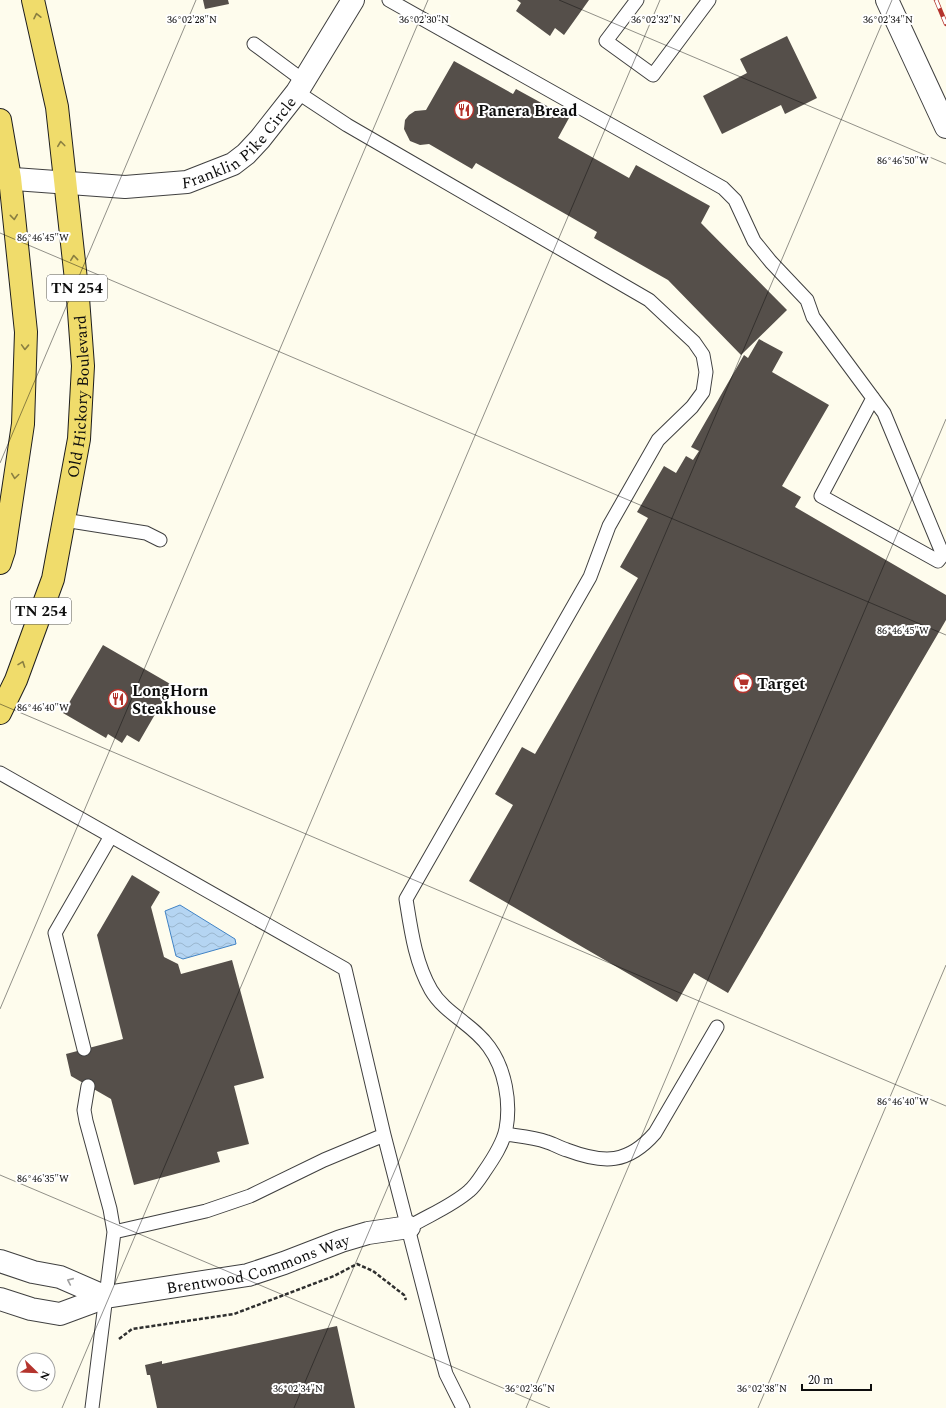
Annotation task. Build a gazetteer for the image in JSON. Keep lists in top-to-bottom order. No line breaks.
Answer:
{"streets":{"main road":["TN 254","Old Hickory Boulevard"],"street":["Franklin Pike Circle","Brentwood Commons Way"]},"crossings":[["Franklin Pike Circle","Old Hickory Boulevard"]],"places":{"restaurant":["Panera Bread","LongHorn Steakhouse"],"supermarket":["Target"]},"scale_bar":"20 m","north":"bottom right","coordinates":["36°02'28\"N","36°02'30\"N","36°02'32\"N","36°02'34\"N","86°46'50\"W","86°46'45\"W","86°46'40\"W","86°46'35\"W","36°02'36\"N","36°02'38\"N"]}
